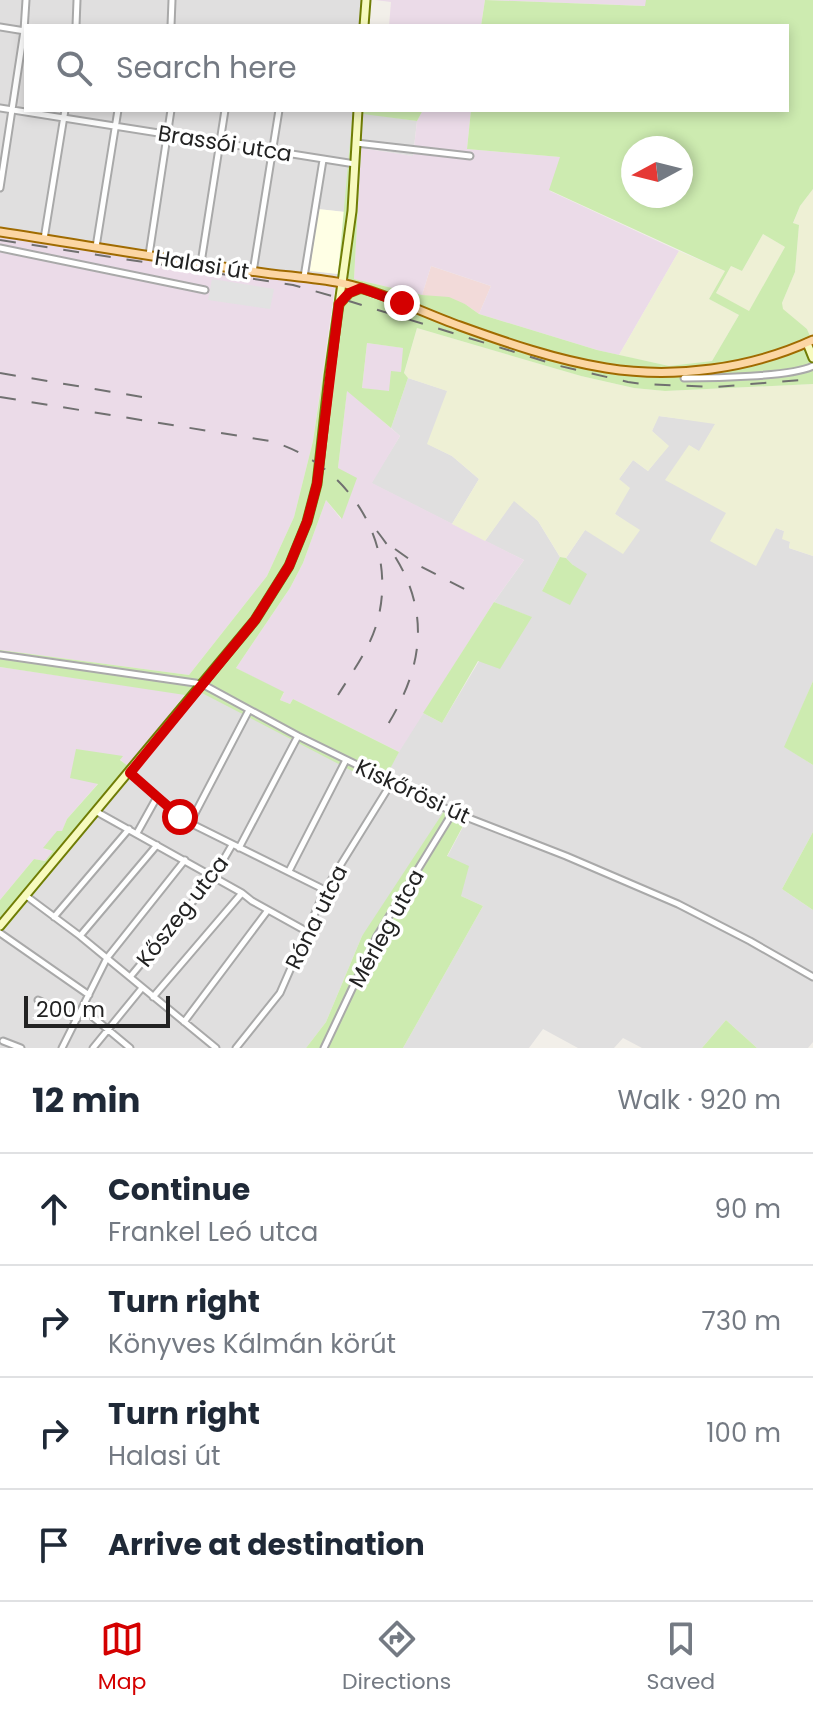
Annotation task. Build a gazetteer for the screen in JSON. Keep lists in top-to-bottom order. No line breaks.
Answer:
{"streets":{"main road":["Halasi út"],"street":["Brassói utca","Kiskőrösi út","Kőszeg utca","Róna utca","Mérleg utca"]},"crossings":[["Kiskőrösi út","Róna utca"],["Kiskőrösi út","Mérleg utca"]],"scale_bar":"200 m","north":"left","page":{"search":"Search here","scale":"200 m","heading":["12 min","Walk · 920 m"],"list":[["Continue","Frankel Leó utca","90 m"],["Turn right","Könyves Kálmán körút","730 m"],["Turn right","Halasi út","100 m"],"Arrive at destination"],"nav":["Map","Directions","Saved"]}}
